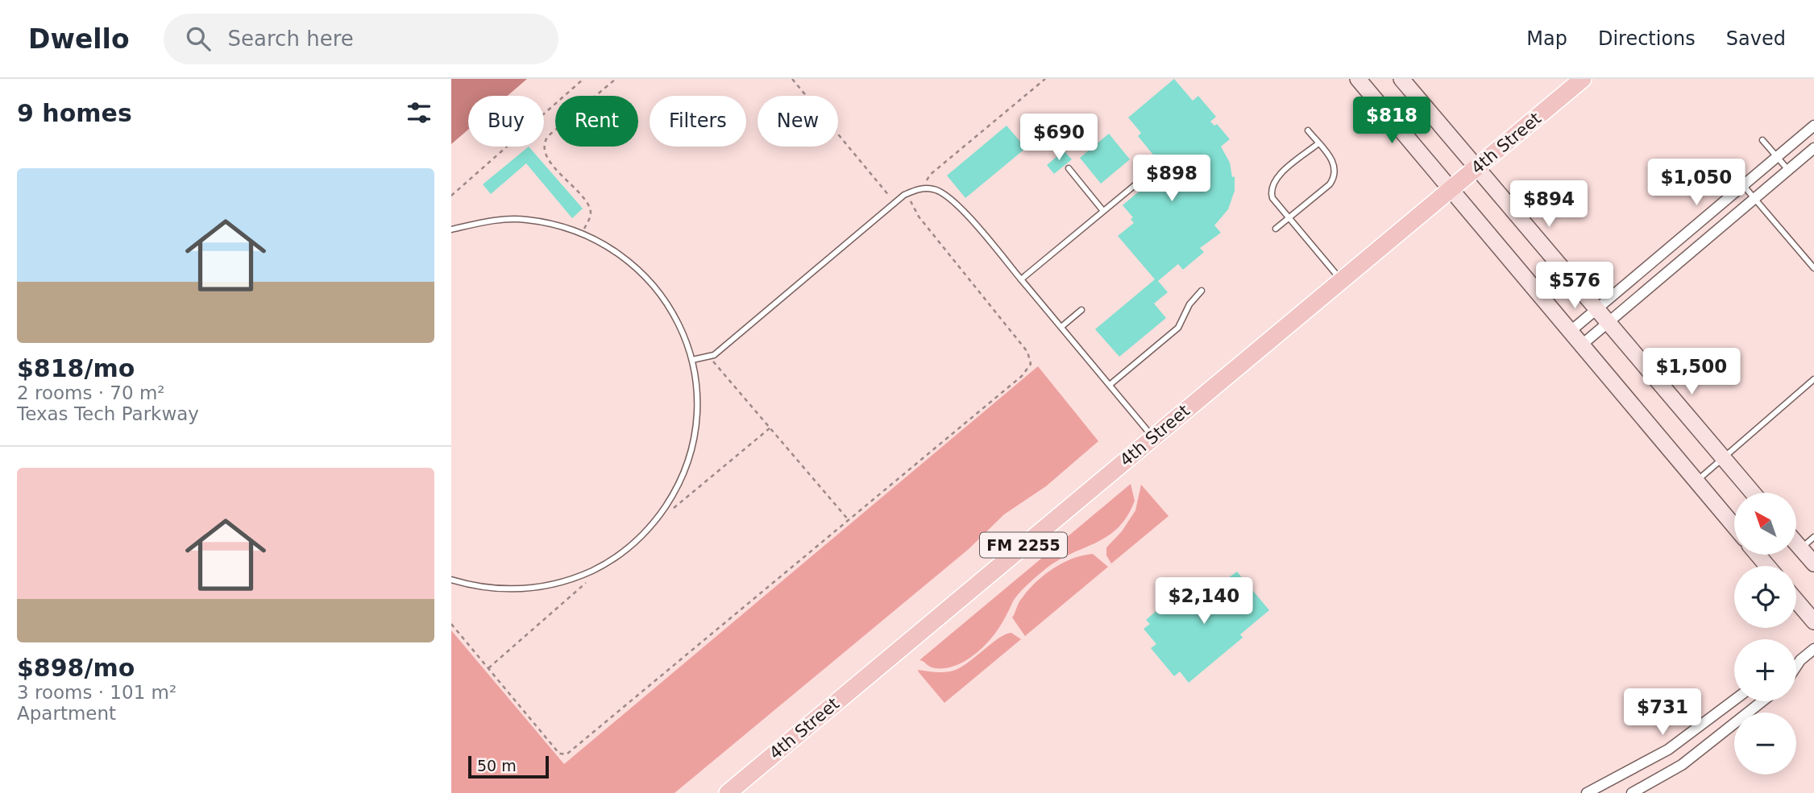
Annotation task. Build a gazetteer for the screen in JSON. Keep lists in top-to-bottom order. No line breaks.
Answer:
{"streets":{"main road":["4th Street","FM 2255"]},"scale_bar":"50 m","north":"top left","page":{"header":"Dwello","search":"Search here","nav":["Map","Directions","Saved"],"heading":"9 homes","chip":["Buy","Rent","Filters","New"],"price":["$818","$690","$898","$1,050","$894","$576","$1,500","$2,140","$731"],"list":[{"name":"$818/mo","note":"2 rooms · 70 m² · Texas Tech Parkway"},{"name":"$898/mo","note":"3 rooms · 101 m² · Apartment"}],"map_buttons":["+","−"],"scale":"50 m"}}
